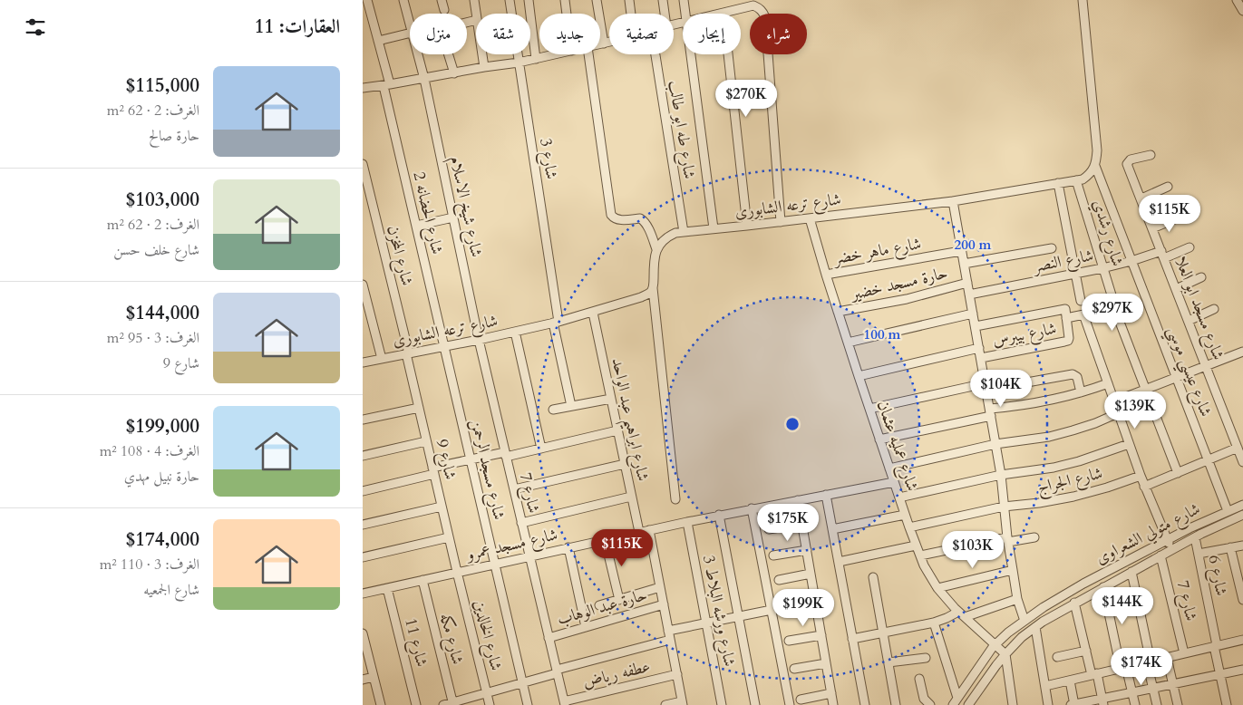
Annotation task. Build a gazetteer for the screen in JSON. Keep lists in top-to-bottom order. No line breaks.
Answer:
{"streets":{"street":["شارع طه ابو طالب","شارع 3","شارع ترعه الشابورى","شارع شيخ الاسلام","شارع الحضانه 2","شارع رشدي","شارع ماهر خضر","شارع المخزن","شارع النصر","حارة مسجد خضير","شارع مسجد ابو العلا","شارع بيبرس","شارع عيسي موسي","شارع ابراهيم عبد الواحد","شارع عمليه عثمان","شارع 9","شارع مسجد الرحمن","شارع الجراج","شارع 7","شارع متولي الشعراوى","شارع مسجد عمرو","شارع 6","حارة عبد الوهاب","شارع ورشه البلاط 3","شارع الخالدين","شارع مكه","شارع 11","عطفه رياض"]},"crossings":[["شارع طه ابو طالب","شارع ترعه الشابورى"],["شارع 3","شارع ترعه الشابورى"],["شارع ترعه الشابورى","شارع شيخ الاسلام"],["شارع ترعه الشابورى","شارع الحضانه 2"],["شارع ترعه الشابورى","شارع رشدي"],["شارع ترعه الشابورى","شارع المخزن"],["شارع ترعه الشابورى","شارع عيسي موسي"],["شارع ترعه الشابورى","شارع ابراهيم عبد الواحد"],["شارع ترعه الشابورى","شارع عمليه عثمان"],["شارع ترعه الشابورى","شارع 9"],["شارع ترعه الشابورى","شارع مسجد الرحمن"],["شارع ترعه الشابورى","شارع 7"],["شارع شيخ الاسلام","شارع 7"],["شارع الحضانه 2","شارع مسجد الرحمن"],["شارع رشدي","شارع النصر"],["شارع ماهر خضر","شارع عمليه عثمان"],["شارع المخزن","شارع 9"],["شارع النصر","شارع مسجد ابو العلا"],["شارع النصر","شارع عيسي موسي"],["حارة مسجد خضير","شارع عمليه عثمان"],["شارع عيسي موسي","شارع متولي الشعراوى"],["شارع ابراهيم عبد الواحد","شارع مسجد عمرو"],["شارع عمليه عثمان","شارع الجراج"],["شارع عمليه عثمان","شارع متولي الشعراوى"],["شارع عمليه عثمان","شارع مسجد عمرو"],["شارع 9","شارع مسجد عمرو"],["شارع 9","شارع الخالدين"],["شارع مسجد الرحمن","شارع مسجد عمرو"],["شارع 7","شارع متولي الشعراوى"],["شارع 7","شارع مسجد عمرو"],["شارع 7","حارة عبد الوهاب"],["شارع 7","عطفه رياض"],["شارع متولي الشعراوى","شارع 6"],["شارع مسجد عمرو","شارع ورشه البلاط 3"],["شارع مسجد عمرو","شارع الخالدين"],["شارع مسجد عمرو","شارع مكه"],["شارع مسجد عمرو","شارع 11"]],"page":{"heading":"العقارات: 11","chip":["شراء","إيجار","تصفية","جديد","شقة","منزل"],"list":[{"name":"$115,000","note":"الغرف: 2 · 62 m² · حارة صالح"},{"name":"$103,000","note":"الغرف: 2 · 62 m² · شارع خلف حسن"},{"name":"$144,000","note":"الغرف: 3 · 95 m² · شارع 9"},{"name":"$199,000","note":"الغرف: 4 · 108 m² · حارة نبيل مهدي"},{"name":"$174,000","note":"الغرف: 3 · 110 m² · شارع الجمعيه"}],"price":["$270K","$115K","$297K","$104K","$139K","$175K","$115K","$103K","$144K","$199K","$174K"]},"rings":["200 m","100 m"]}
